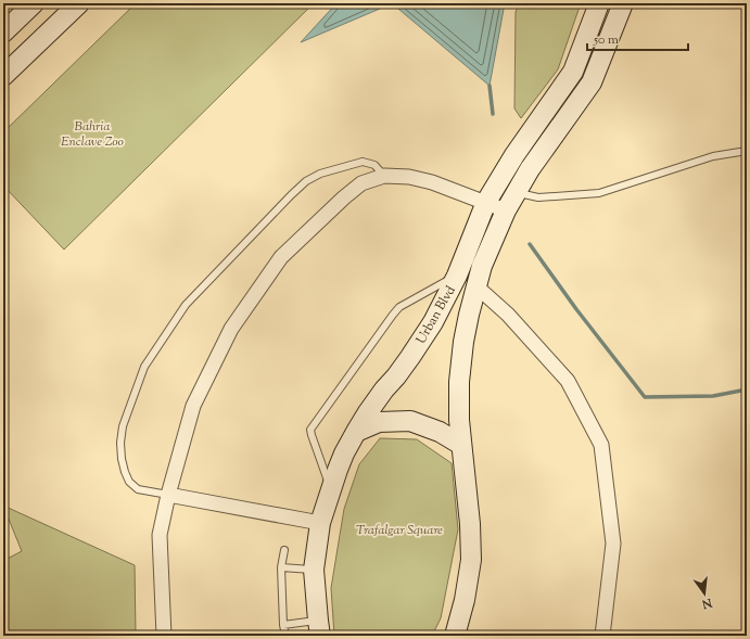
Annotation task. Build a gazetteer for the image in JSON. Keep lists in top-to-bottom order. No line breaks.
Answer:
{"streets":{"street":["Urban Blvd"]},"parks":["Bahria Enclave Zoo","Trafalgar Square"],"scale_bar":"50 m","north":"bottom"}
